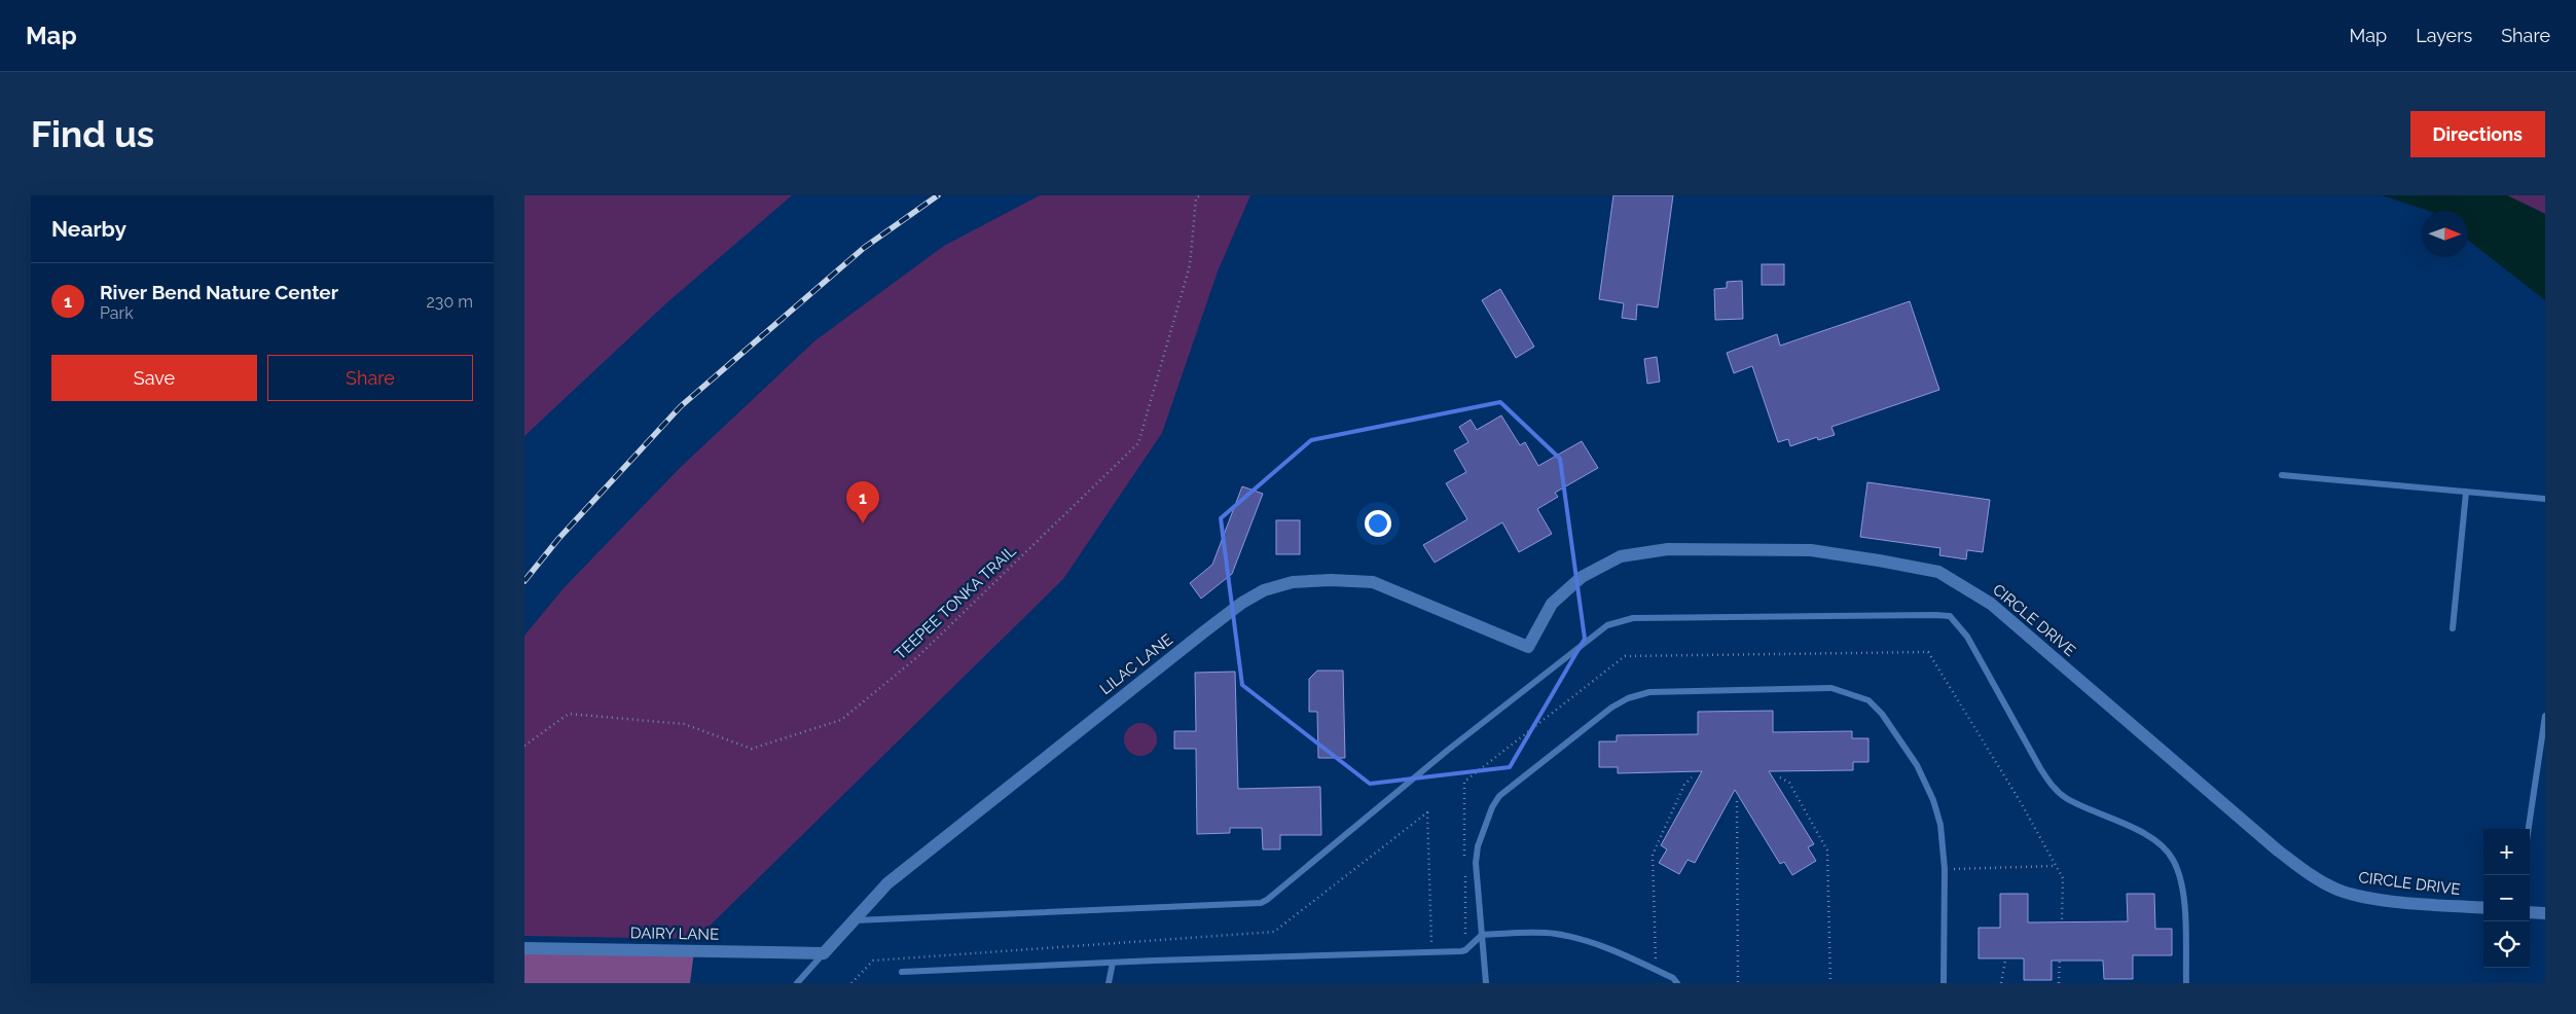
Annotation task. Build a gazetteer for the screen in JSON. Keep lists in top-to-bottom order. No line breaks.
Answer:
{"streets":{"street":["CIRCLE DRIVE","LILAC LANE","DAIRY LANE"],"path":["TEEPEE TONKA TRAIL"]},"crossings":[["CIRCLE DRIVE","LILAC LANE"],["LILAC LANE","DAIRY LANE"]],"north":"right","page":{"header":"Map","nav":["Map","Layers","Share"],"buttons":["Directions",["Save","Share"]],"title":"Find us","heading":"Nearby","list":[{"mark":"1","name":"River Bend Nature Center","note":"Park","value":"230 m"}],"pins":"1","map_buttons":["+","−"]}}
